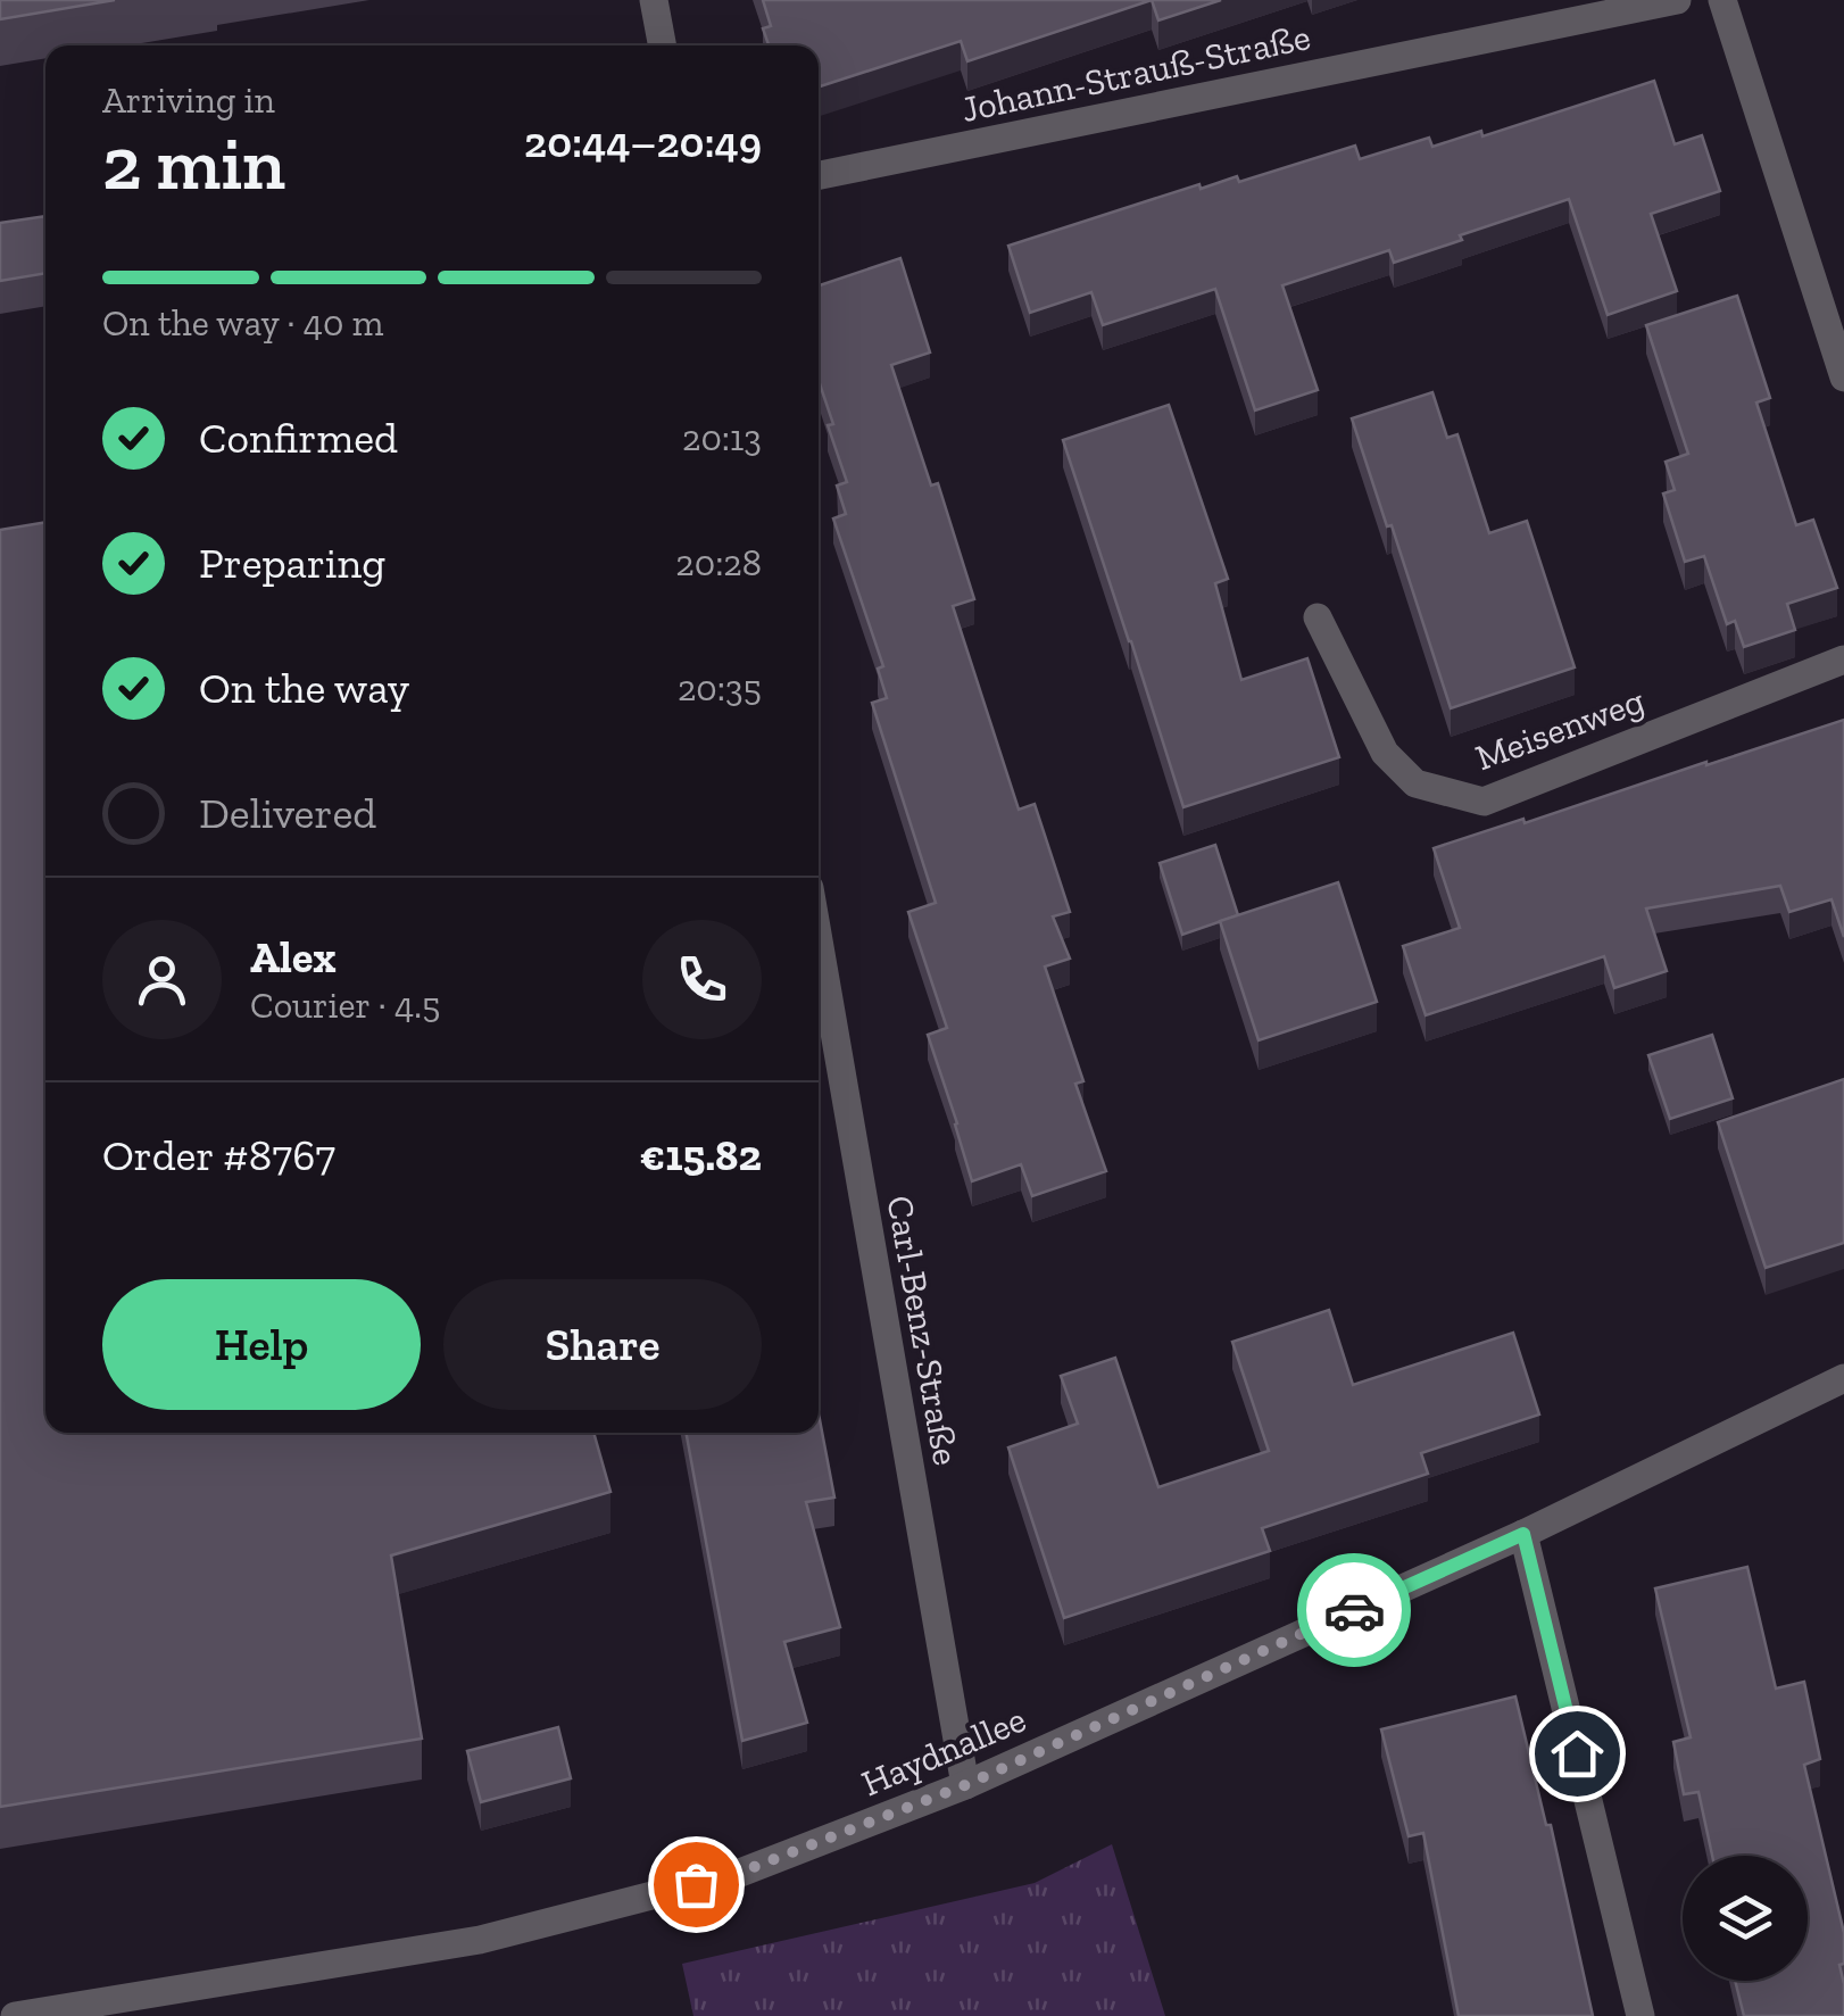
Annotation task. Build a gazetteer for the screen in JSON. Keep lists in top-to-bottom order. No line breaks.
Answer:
{"streets":{"street":["Johann-Strauß-Straße","Meisenweg","Carl-Benz-Straße","Haydnallee"]},"crossings":[["Carl-Benz-Straße","Haydnallee"]],"page":{"heading":["2 min","Arriving in","20:44–20:49"],"panel":["Alex","Courier · 4.5","Order #8767","€15.82"],"bar":"On the way · 40 m","list":[["Confirmed","20:13"],["Preparing","20:28"],["On the way","20:35"],"Delivered"],"buttons":["Help","Share"]}}
